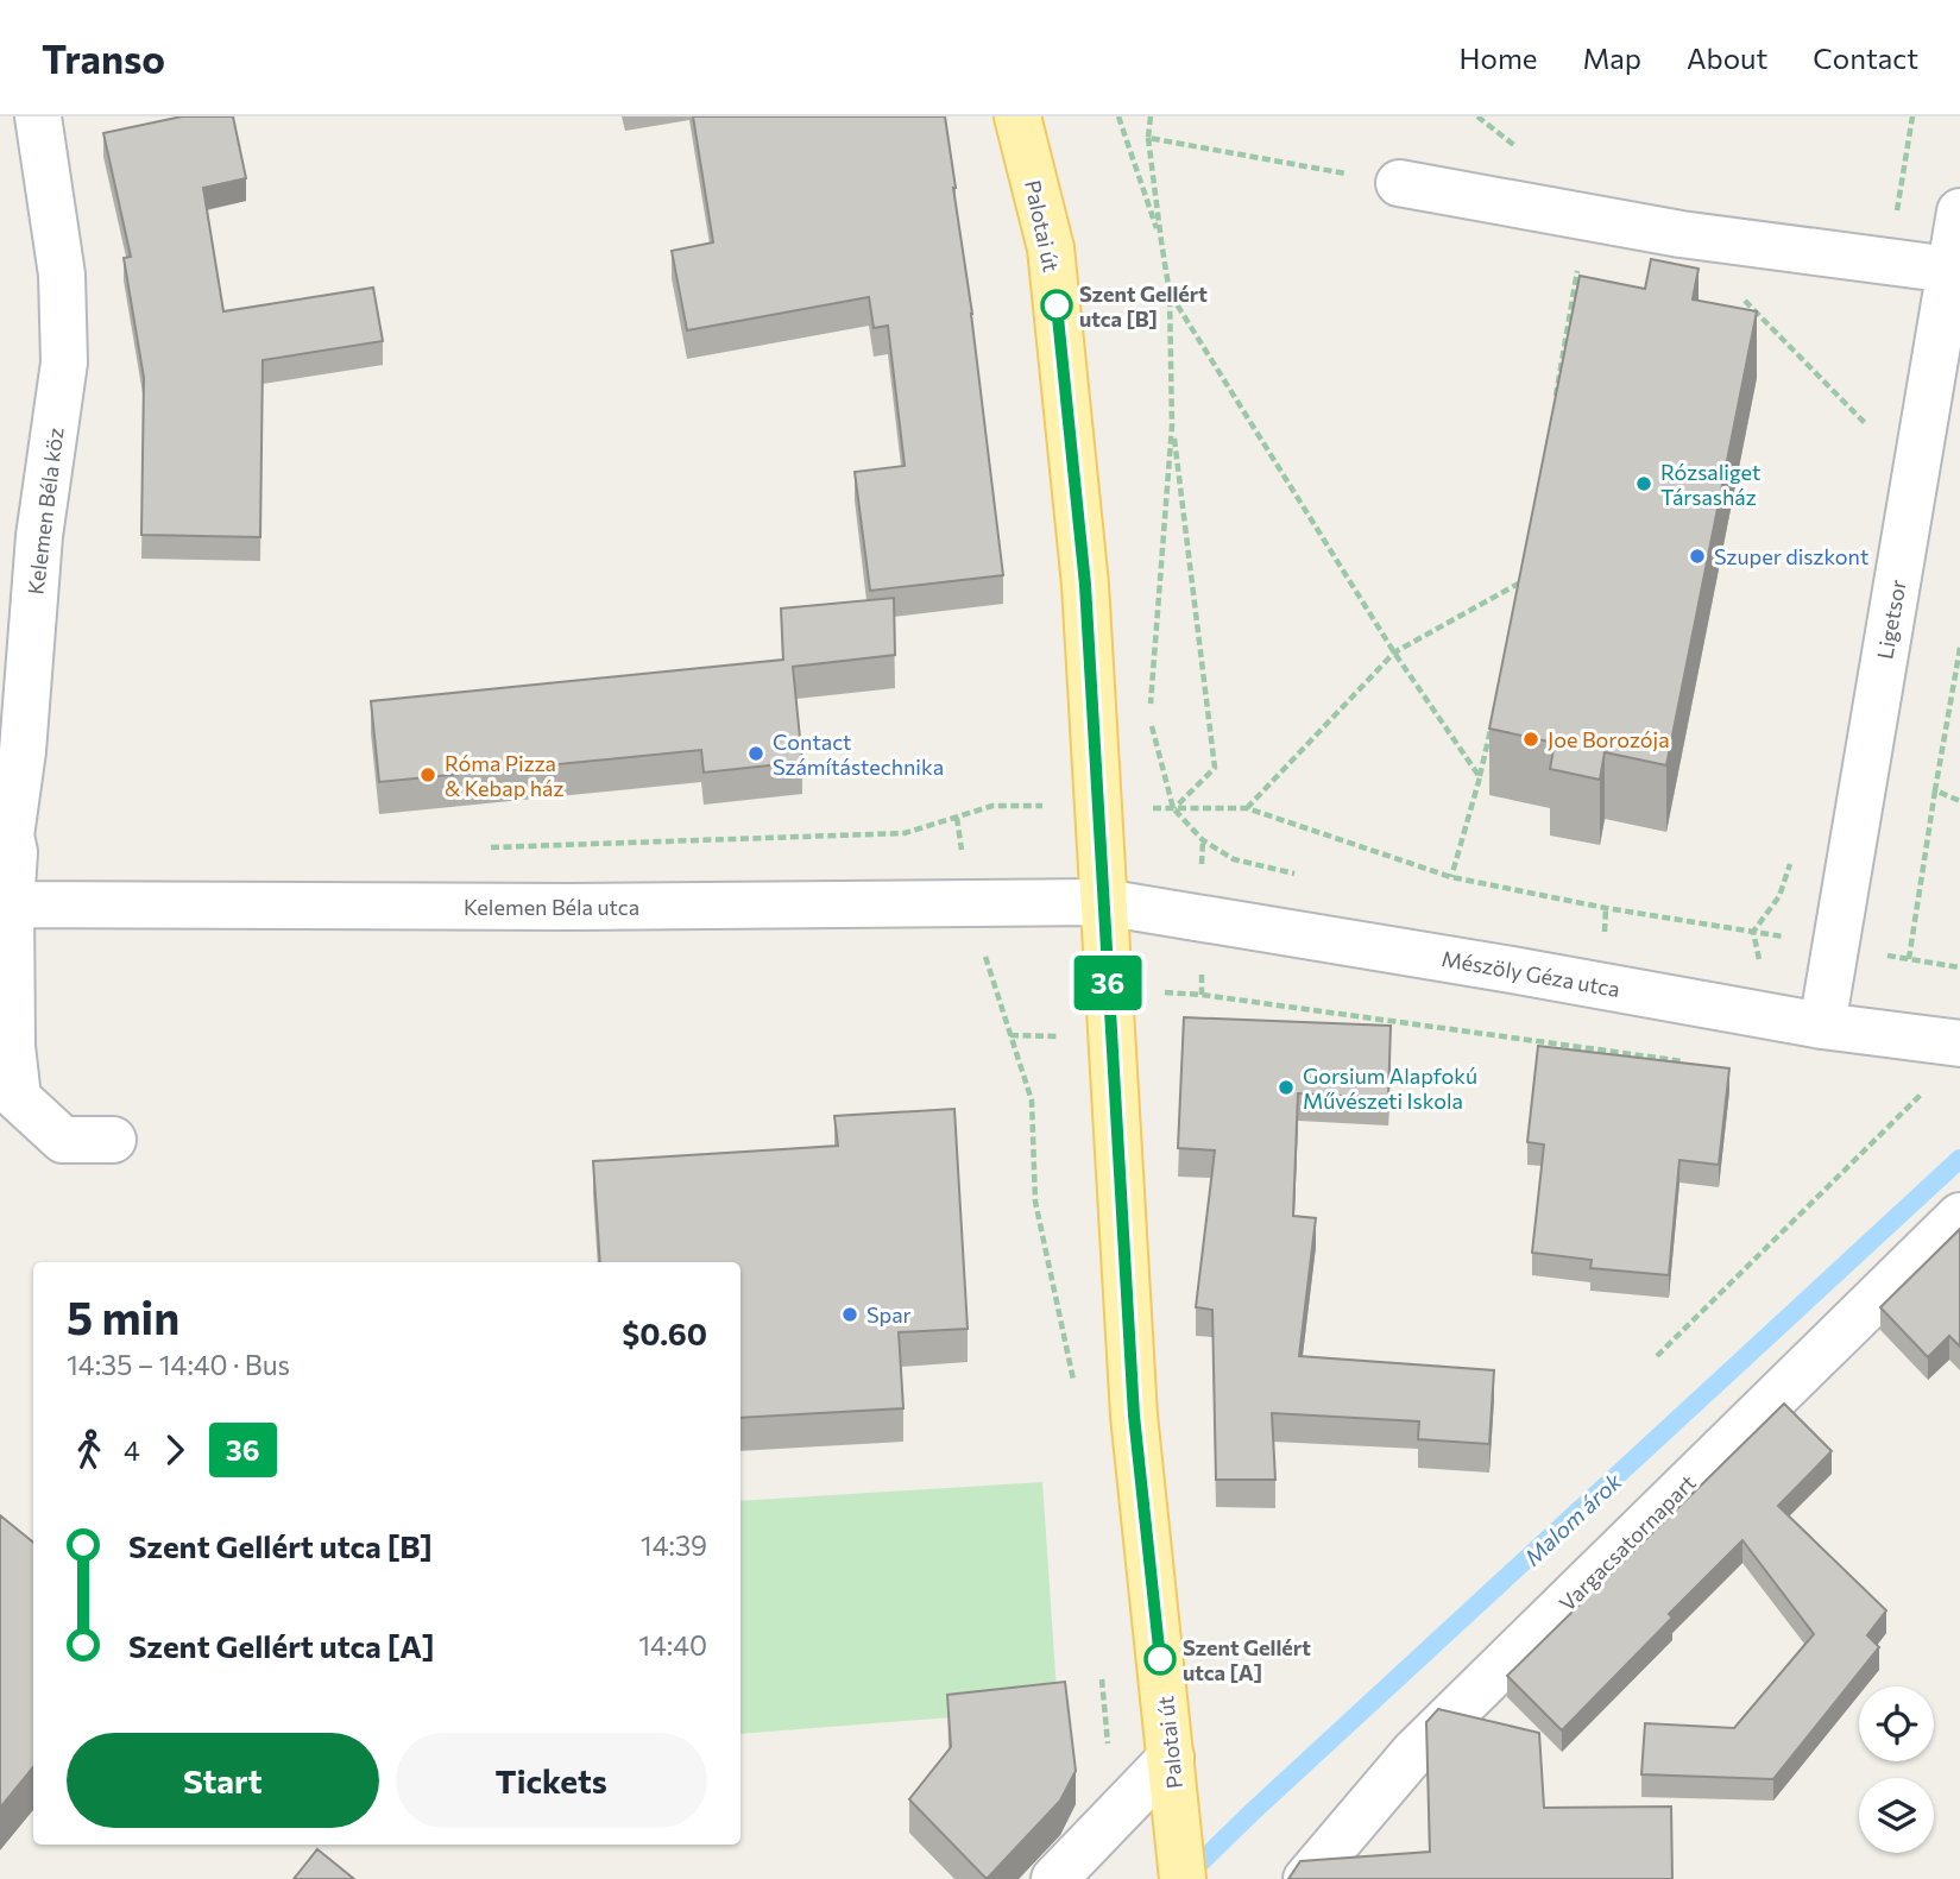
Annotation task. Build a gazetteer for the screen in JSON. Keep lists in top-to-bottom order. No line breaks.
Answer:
{"streets":{"main road":["Palotai út"],"street":["Kelemen Béla köz","Ligetsor","Kelemen Béla utca","Mészöly Géza utca","Vargacsatornapart"]},"crossings":[["Palotai út","Kelemen Béla utca"],["Palotai út","Mészöly Géza utca"],["Kelemen Béla köz","Kelemen Béla utca"],["Ligetsor","Mészöly Géza utca"],["Kelemen Béla utca","Mészöly Géza utca"]],"water":["Malom árok"],"places":["Szent Gellért utca [B]","Rózsaliget Társasház","Szuper diszkont","Joe Borozója","Contact Számítástechnika","Róma Pizza & Kebap ház","Gorsium Alapfokú Művészeti Iskola","Spar","Szent Gellért utca [A]"],"lines":["bus line 36"],"page":{"header":"Transo","nav":["Home","Map","About","Contact"],"on_map":"36","heading":["5 min","14:35 – 14:40 · Bus","$0.60"],"legs":["4","36"],"list":[{"name":"Szent Gellért utca [B]","value":"14:39"},{"name":"Szent Gellért utca [A]","value":"14:40"}],"buttons":["Start","Tickets"]}}
